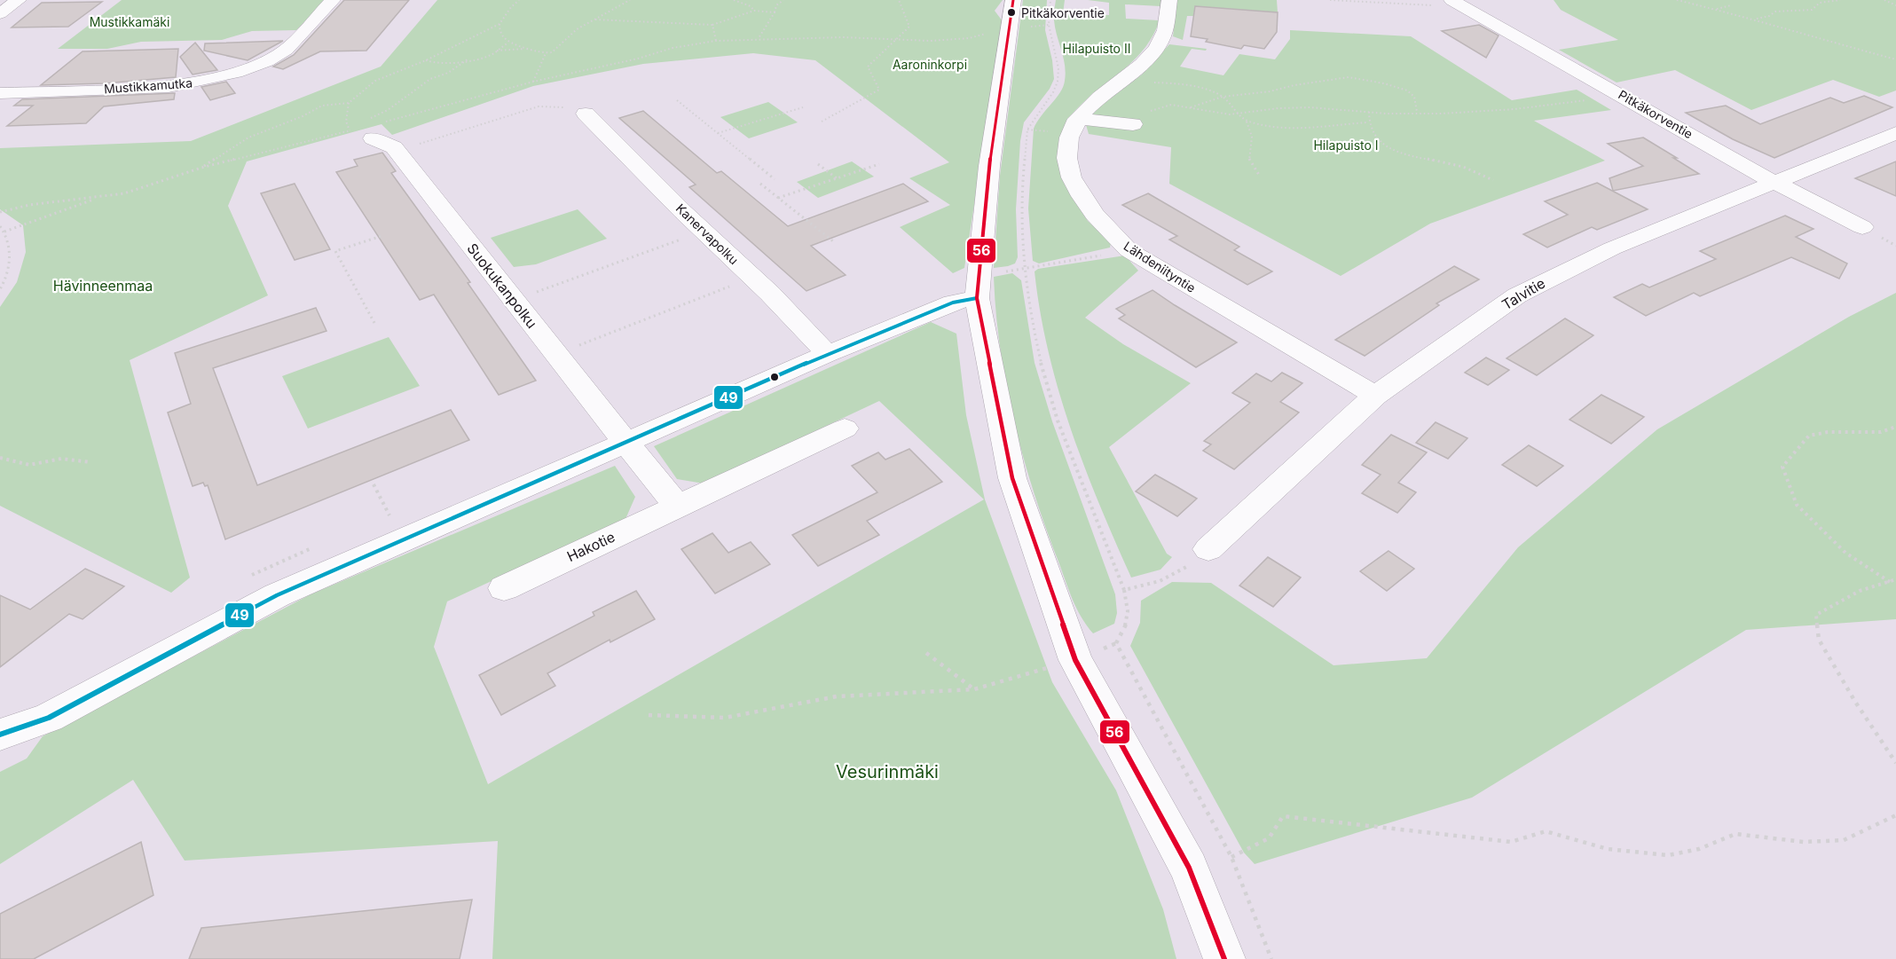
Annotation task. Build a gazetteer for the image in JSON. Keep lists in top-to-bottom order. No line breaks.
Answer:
{"streets":{"street":["Mustikkamutka","Pitkäkorventie","Kanervapolku","Lähdeniityntie","Suokukanpolku","Talvitie","Hakotie"]},"crossings":[["Pitkäkorventie","Talvitie"],["Lähdeniityntie","Talvitie"]],"parks":["Mustikkamäki","Hilapuisto II","Aaroninkorpi","Hilapuisto I","Hävinneenmaa","Vesurinmäki"],"places":["Pitkäkorventie"],"lines":["transit line 56","transit line 49"]}
